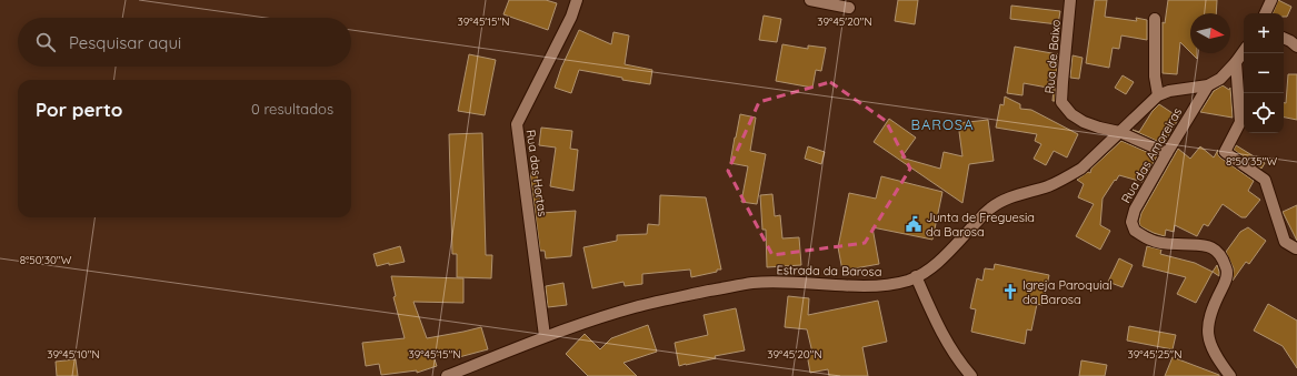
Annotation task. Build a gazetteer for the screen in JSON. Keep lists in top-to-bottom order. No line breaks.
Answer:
{"streets":{"street":["Rua de Baixo","Rua das Amoreiras","Rua das Hortas","Estrada da Barosa"]},"crossings":[["Rua de Baixo","Estrada da Barosa"],["Rua das Amoreiras","Estrada da Barosa"],["Rua das Hortas","Estrada da Barosa"]],"districts":["BAROSA"],"places":{"public building":["Junta de Freguesia da Barosa"],"church":["Igreja Paroquial da Barosa"]},"north":"right","page":{"map_buttons":["+","−"],"search":"Pesquisar aqui","heading":["Por perto","0 resultados"]},"coordinates":["39°45'15\"N","39°45'20\"N","8°50'35\"W","8°50'30\"W","39°45'10\"N","39°45'25\"N"]}
